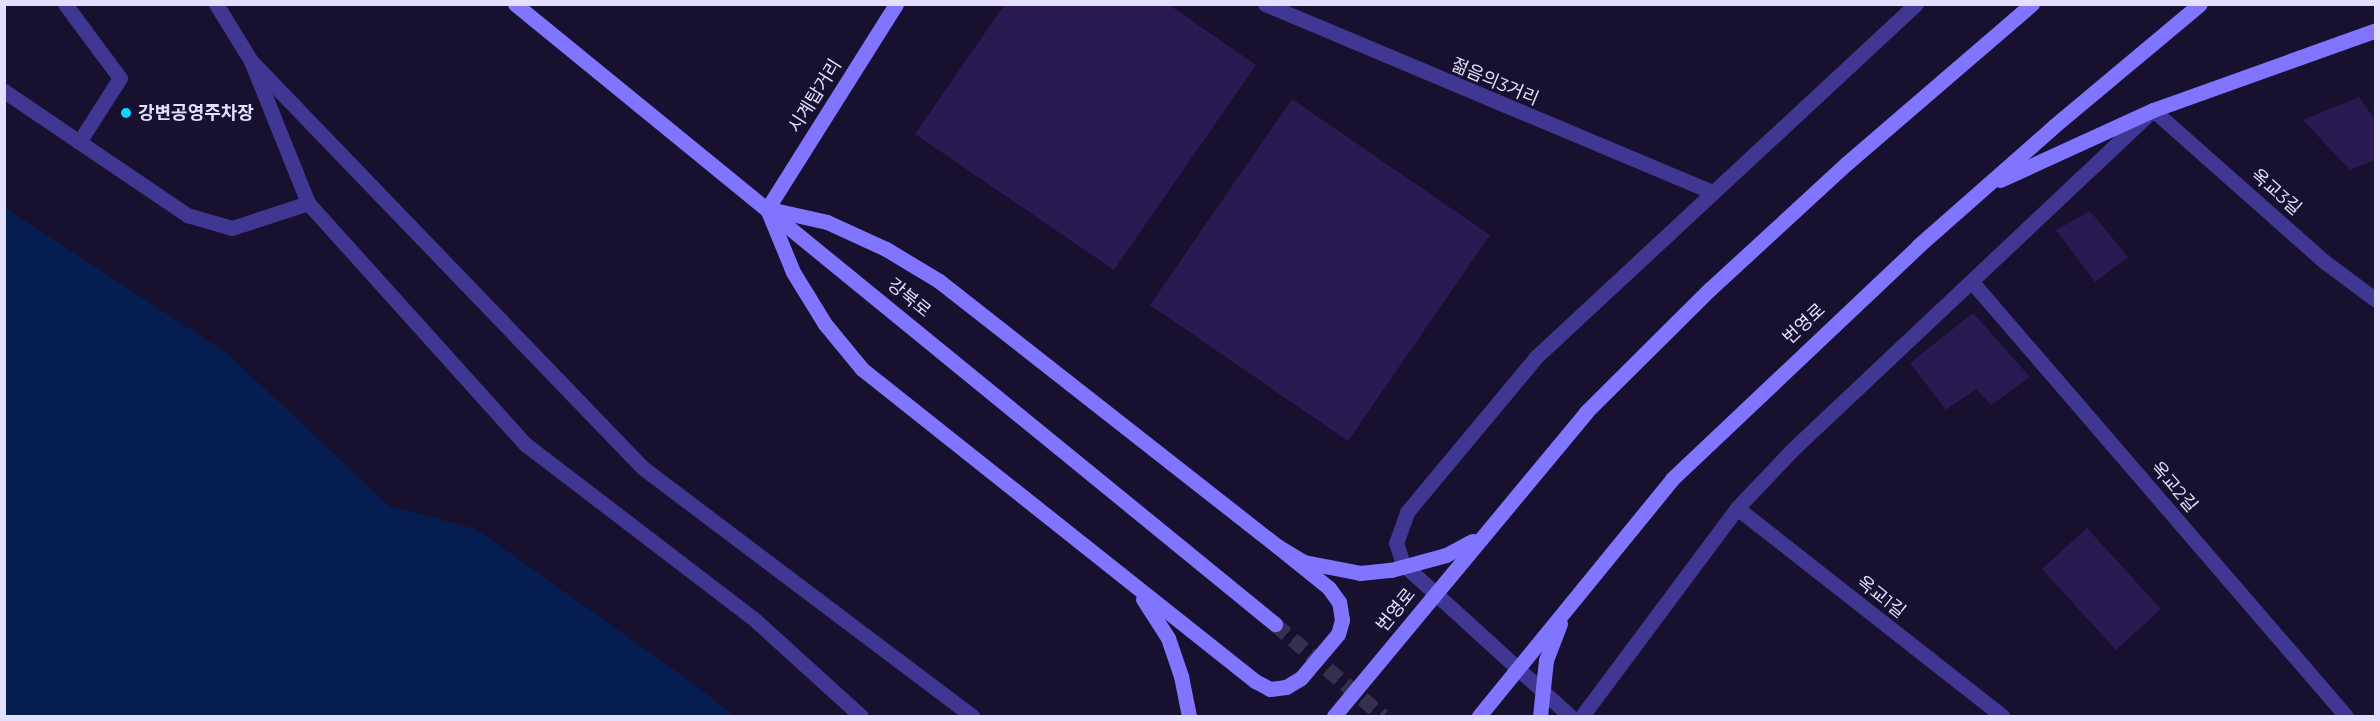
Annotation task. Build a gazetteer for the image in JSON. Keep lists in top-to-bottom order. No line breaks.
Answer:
{"streets":{"main road":["시계탑거리","강북로","번영로"],"street":["젊음의3거리","옥교3길","옥교2길","옥교1길"]},"crossings":[["시계탑거리","강북로"]],"places":["강변공영주차장"]}
